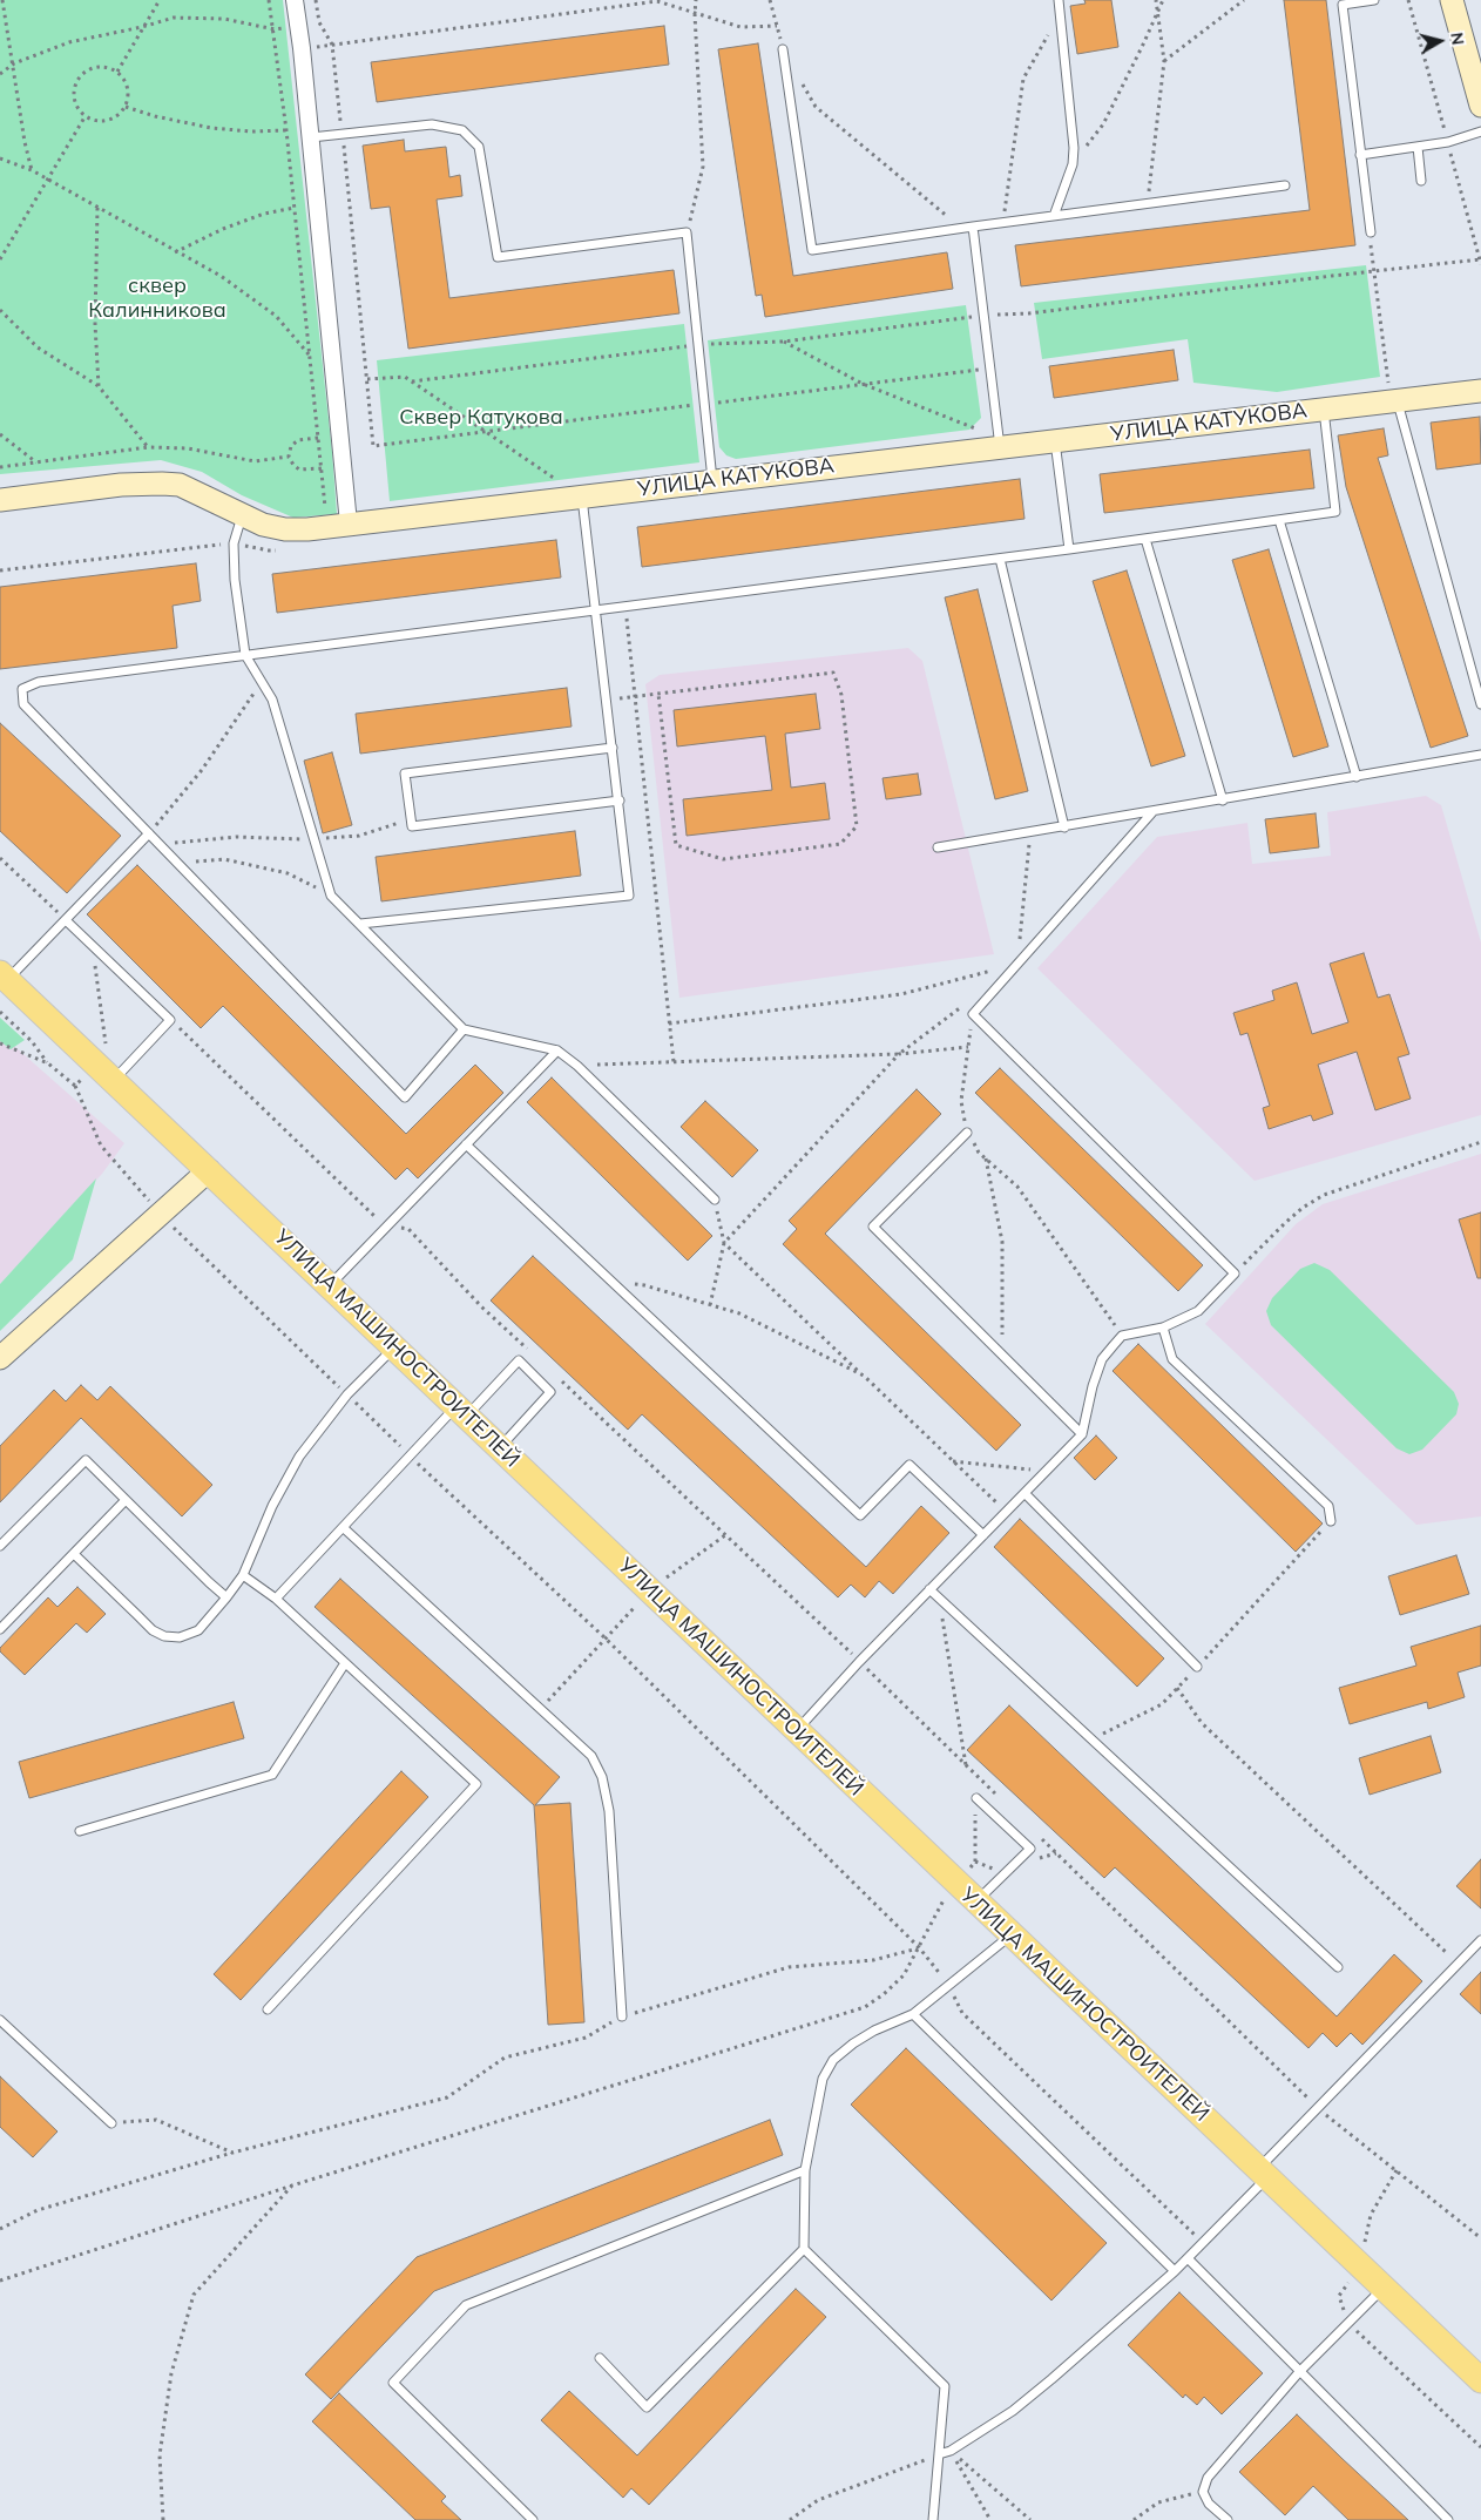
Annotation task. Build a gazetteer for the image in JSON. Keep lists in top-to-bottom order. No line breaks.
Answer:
{"streets":{"main road":["УЛИЦА МАШИНОСТРОИТЕЛЕЙ"],"street":["УЛИЦА КАТУКОВА"]},"parks":["сквер Калинникова","Сквер Катукова"],"north":"right"}
